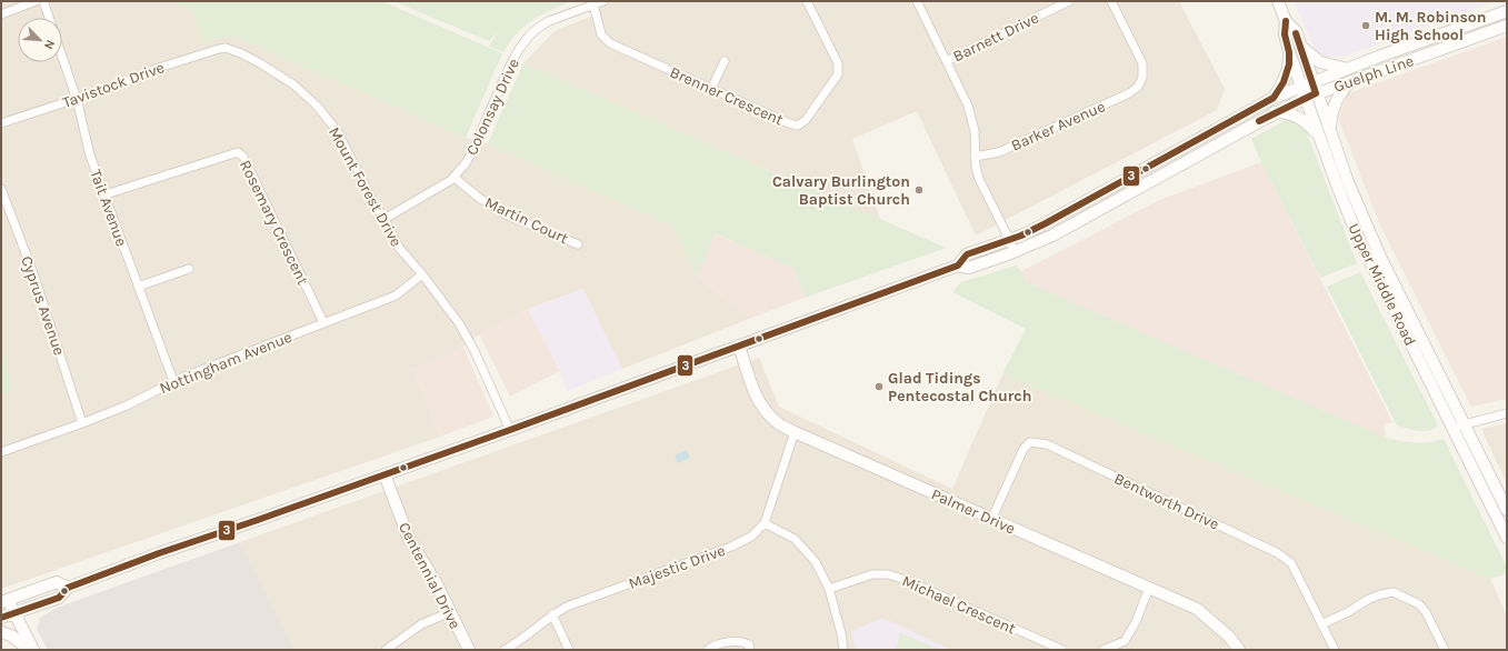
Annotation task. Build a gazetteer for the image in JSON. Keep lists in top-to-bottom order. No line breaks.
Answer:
{"streets":{"main road":["Guelph Line","Upper Middle Road","Palmer Drive","Centennial Drive"],"street":["Barnett Drive","Tavistock Drive","Brenner Crescent","Colonsay Drive","Barker Avenue","Mount Forest Drive","Tait Avenue","Martin Court","Rosemary Crescent","Cyprus Avenue","Nottingham Avenue","Bentworth Drive","Majestic Drive","Michael Crescent"]},"crossings":[["Guelph Line","Mount Forest Drive"],["Guelph Line","Upper Middle Road"],["Guelph Line","Palmer Drive"],["Guelph Line","Centennial Drive"],["Tavistock Drive","Mount Forest Drive"],["Tavistock Drive","Tait Avenue"],["Brenner Crescent","Colonsay Drive"],["Colonsay Drive","Mount Forest Drive"],["Colonsay Drive","Martin Court"],["Mount Forest Drive","Nottingham Avenue"],["Tait Avenue","Rosemary Crescent"],["Tait Avenue","Nottingham Avenue"],["Rosemary Crescent","Nottingham Avenue"],["Cyprus Avenue","Nottingham Avenue"],["Bentworth Drive","Palmer Drive"],["Palmer Drive","Majestic Drive"]],"places":["M. M. Robinson High School","Calvary Burlington Baptist Church","Glad Tidings Pentecostal Church"],"lines":["transit line 3"],"north":"bottom right"}
